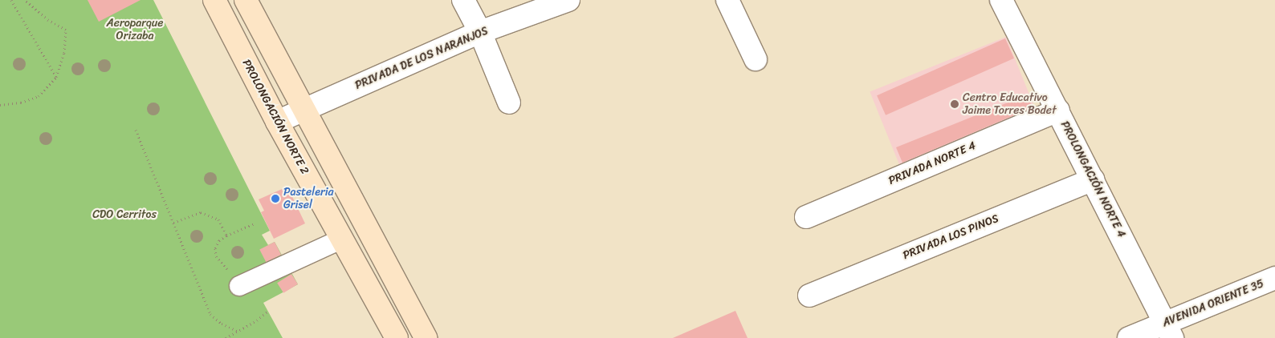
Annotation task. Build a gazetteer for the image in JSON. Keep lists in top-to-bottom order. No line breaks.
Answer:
{"streets":{"main road":["PROLONGACIÓN NORTE 2"],"street":["PRIVADA DE LOS NARANJOS","PRIVADA NORTE 4","PROLONGACIÓN NORTE 4","PRIVADA LOS PINOS","AVENIDA ORIENTE 35"]},"crossings":[["PRIVADA DE LOS NARANJOS","PROLONGACIÓN NORTE 2"],["PRIVADA NORTE 4","PROLONGACIÓN NORTE 4"],["PROLONGACIÓN NORTE 4","PRIVADA LOS PINOS"],["PROLONGACIÓN NORTE 4","AVENIDA ORIENTE 35"]],"parks":["Aeroparque Orizaba","CDO Cerritos"],"places":["Centro Educativo Jaime Torres Bodet","Pasteleria Grisel"]}
